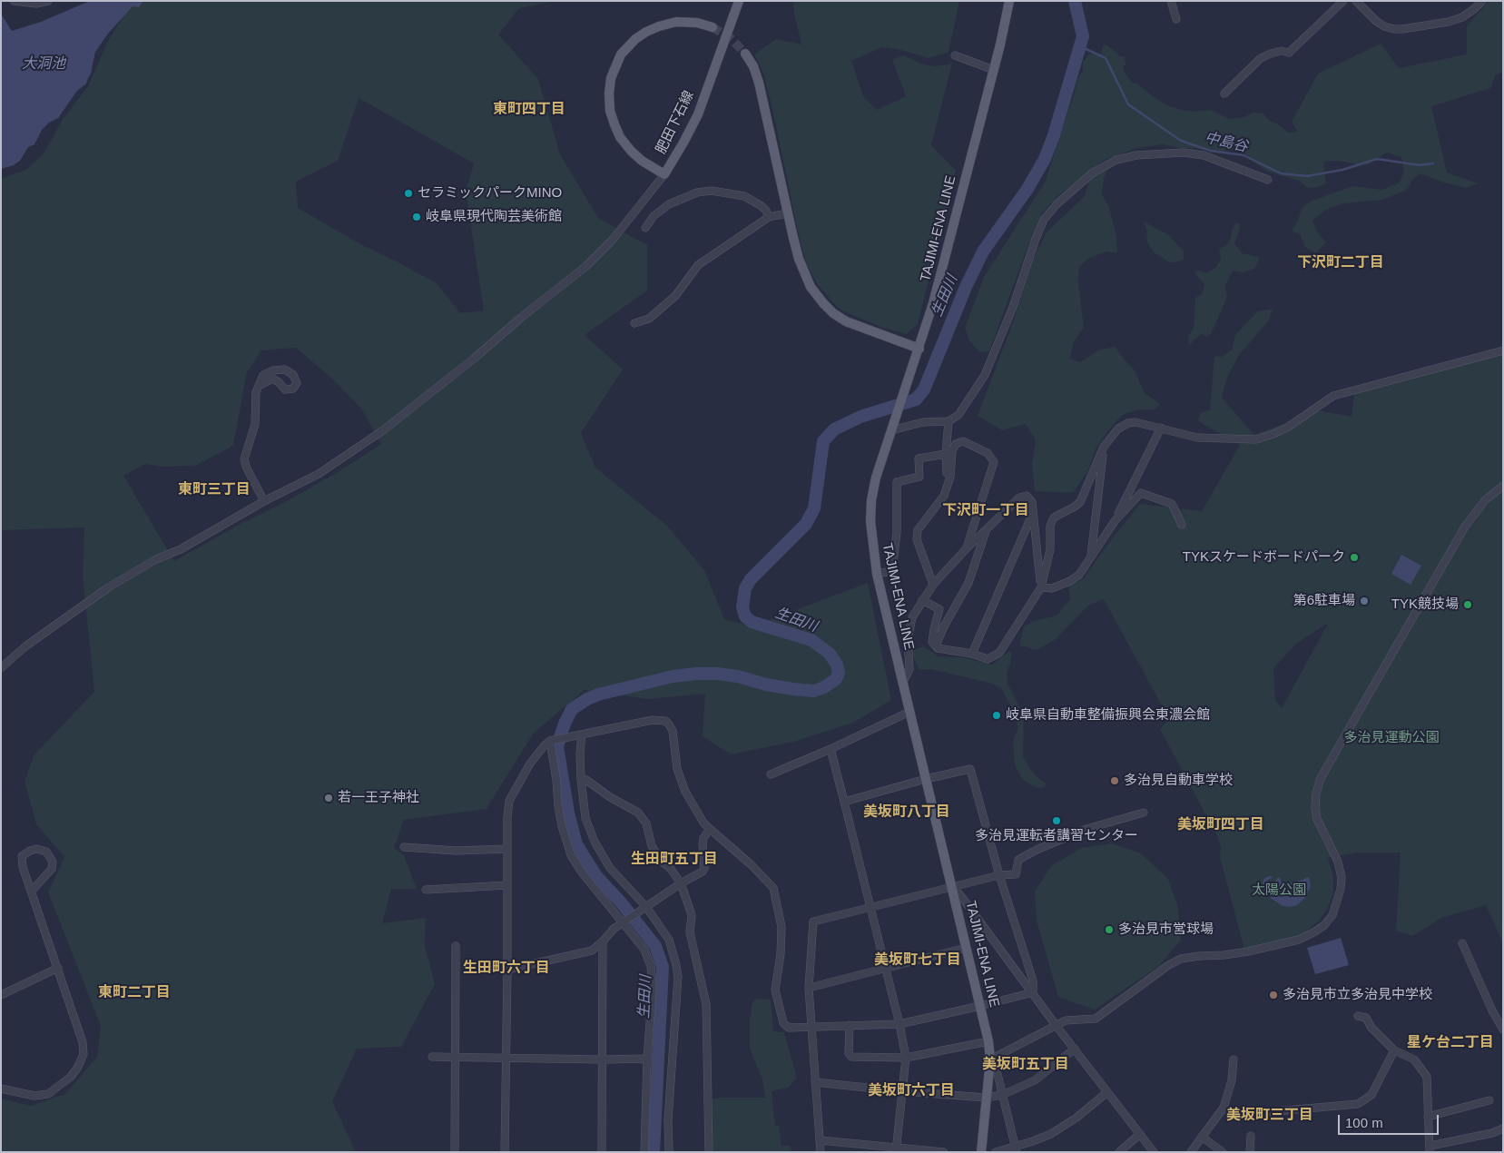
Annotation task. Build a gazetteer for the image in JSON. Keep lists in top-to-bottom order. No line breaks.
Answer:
{"streets":{"main road":["肥田下石線","TAJIMI-ENA LINE"]},"districts":["東町四丁目","下沢町二丁目","東町三丁目","下沢町一丁目","美坂町八丁目","美坂町四丁目","生田町五丁目","美坂町七丁目","生田町六丁目","東町二丁目","星ケ台二丁目","美坂町五丁目","美坂町六丁目","美坂町三丁目"],"water":["大洞池","中島谷","生田川"],"parks":["多治見運動公園","太陽公園"],"places":["セラミックパークMINO","岐阜県現代陶芸美術館","TYKスケードボードパーク","第6駐車場","TYK競技場","岐阜県自動車整備振興会東濃会館","多治見自動車学校","若一王子神社","多治見運転者講習センター","多治見市営球場","多治見市立多治見中学校"],"scale_bar":"100 m"}
